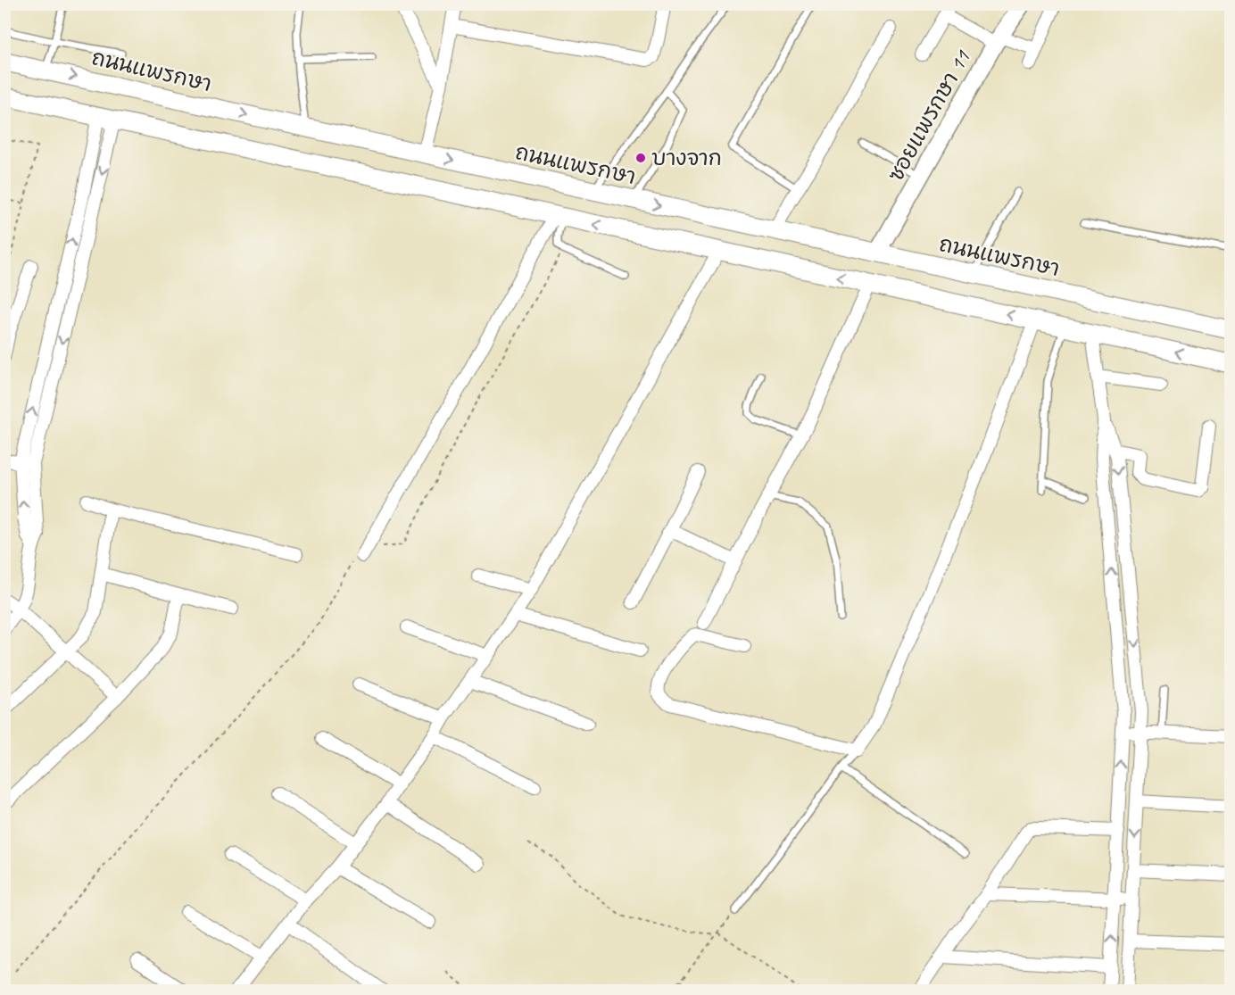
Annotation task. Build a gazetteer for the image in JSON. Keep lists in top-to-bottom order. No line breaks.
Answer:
{"streets":{"main road":["ถนนแพรกษา"],"street":["ซอยแพรกษา 11"]},"crossings":[["ถนนแพรกษา","ซอยแพรกษา 11"]],"places":["บางจาก"]}
